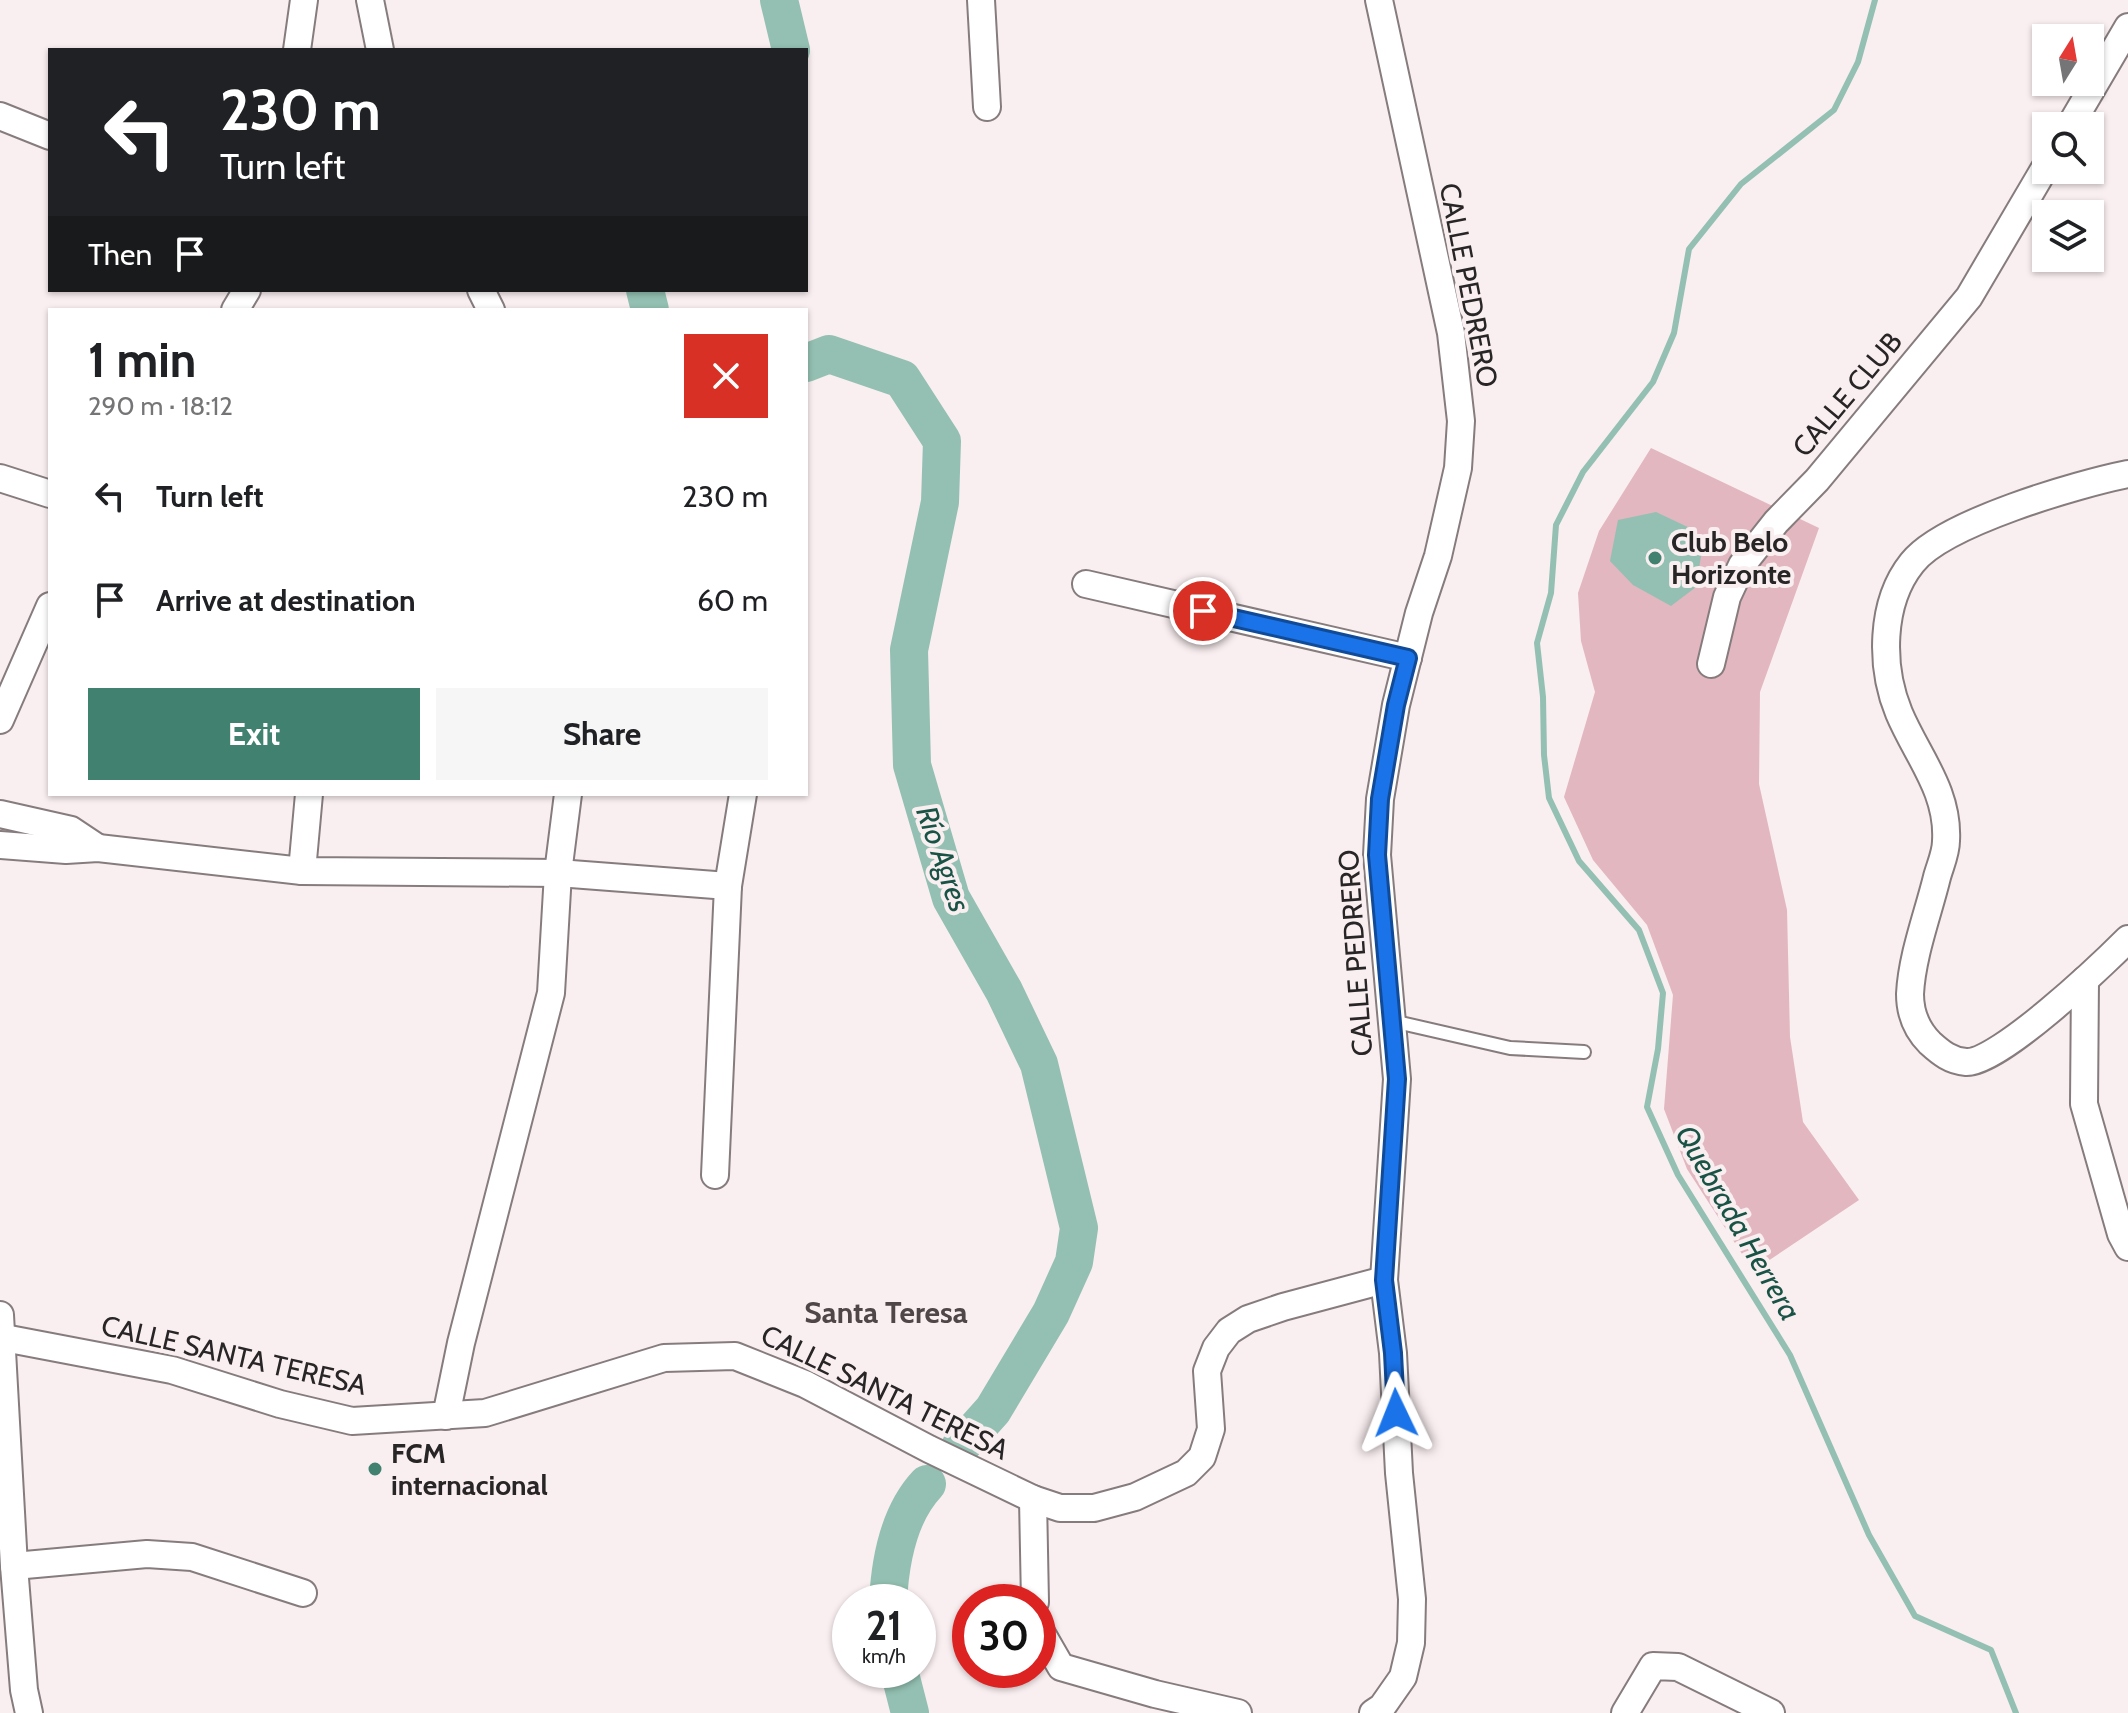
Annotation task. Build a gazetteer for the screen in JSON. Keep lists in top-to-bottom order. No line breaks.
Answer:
{"streets":{"street":["CALLE PEDRERO","CALLE CLUB","CALLE SANTA TERESA"]},"crossings":[["CALLE PEDRERO","CALLE SANTA TERESA"]],"districts":["Santa Teresa"],"water":["Río Agres","Quebrada Herrera"],"places":["Club Belo Horizonte","FCM internacional"],"north":"top","page":{"turn":["230 m","Turn left"],"then":"Then","heading":["1 min","290 m · 18:12"],"list":[{"name":"Turn left","value":"230 m"},{"name":"Arrive at destination","value":"60 m"}],"buttons":["Exit","Share"],"speed":"21 km/h","limit":"30"}}
